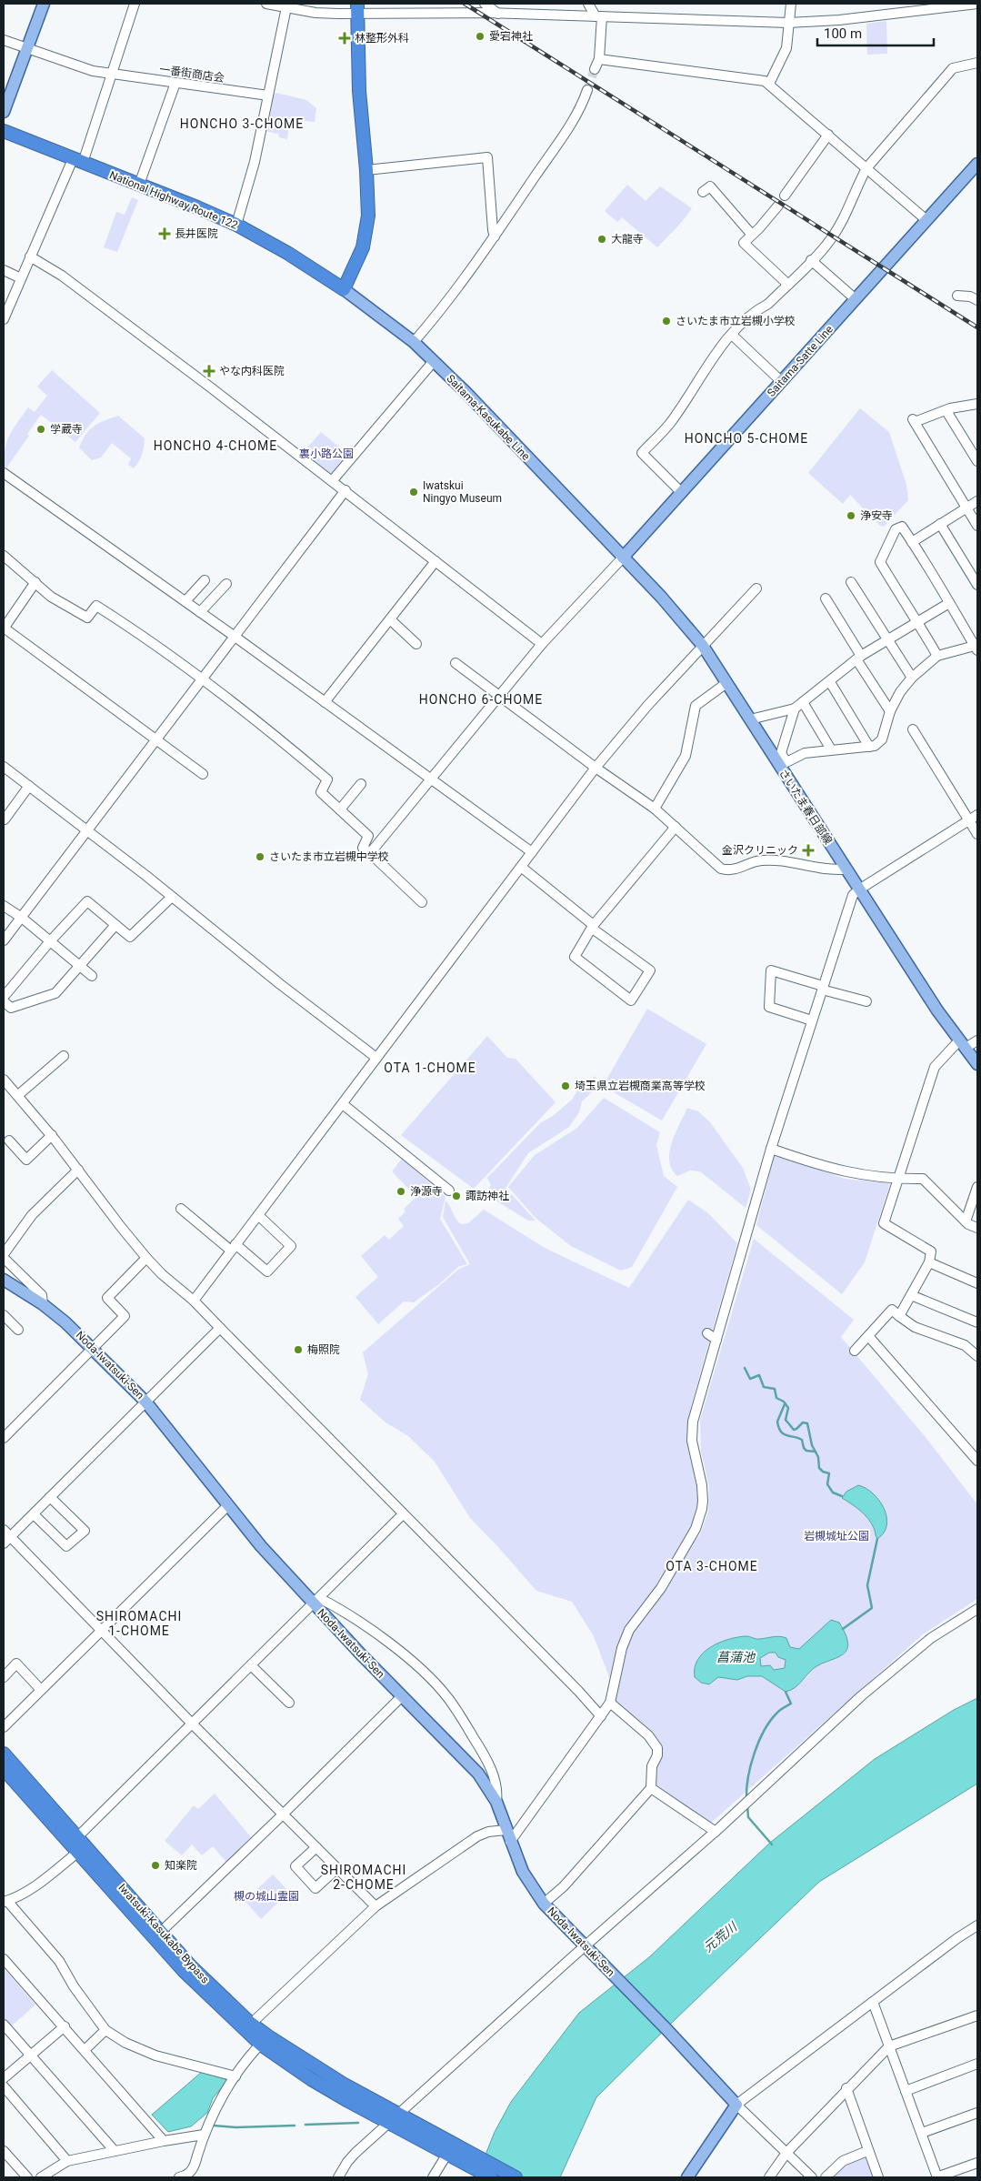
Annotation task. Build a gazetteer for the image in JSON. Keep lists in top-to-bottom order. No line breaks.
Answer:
{"streets":{"highway":["National Highway Route 122","Iwatsuki-Kasukabe Bypass"],"main road":["Saitama-Satte Line","Saitama-Kasukabe Line","さいたま春日部線","Noda-Iwatsuki-Sen"],"street":["一番街商店会"]},"crossings":[["National Highway Route 122","Saitama-Kasukabe Line"],["Saitama-Satte Line","Saitama-Kasukabe Line"],["Saitama-Satte Line","さいたま春日部線"],["Saitama-Kasukabe Line","さいたま春日部線"]],"districts":["HONCHO 3-CHOME","HONCHO 5-CHOME","HONCHO 4-CHOME","HONCHO 6-CHOME","OTA 1-CHOME","OTA 3-CHOME","SHIROMACHI 1-CHOME","SHIROMACHI 2-CHOME"],"water":["菖蒲池","元荒川"],"parks":["裏小路公園","岩槻城址公園","槻の城山霊園"],"places":{"other":["愛宕神社","大龍寺","さいたま市立岩槻小学校","学蔵寺","Iwatskui Ningyo Museum","浄安寺","さいたま市立岩槻中学校","埼玉県立岩槻商業高等学校","浄源寺","諏訪神社","梅照院","知楽院"],"health":["林整形外科","長井医院","やな内科医院","金沢クリニック"]},"scale_bar":"100 m"}
